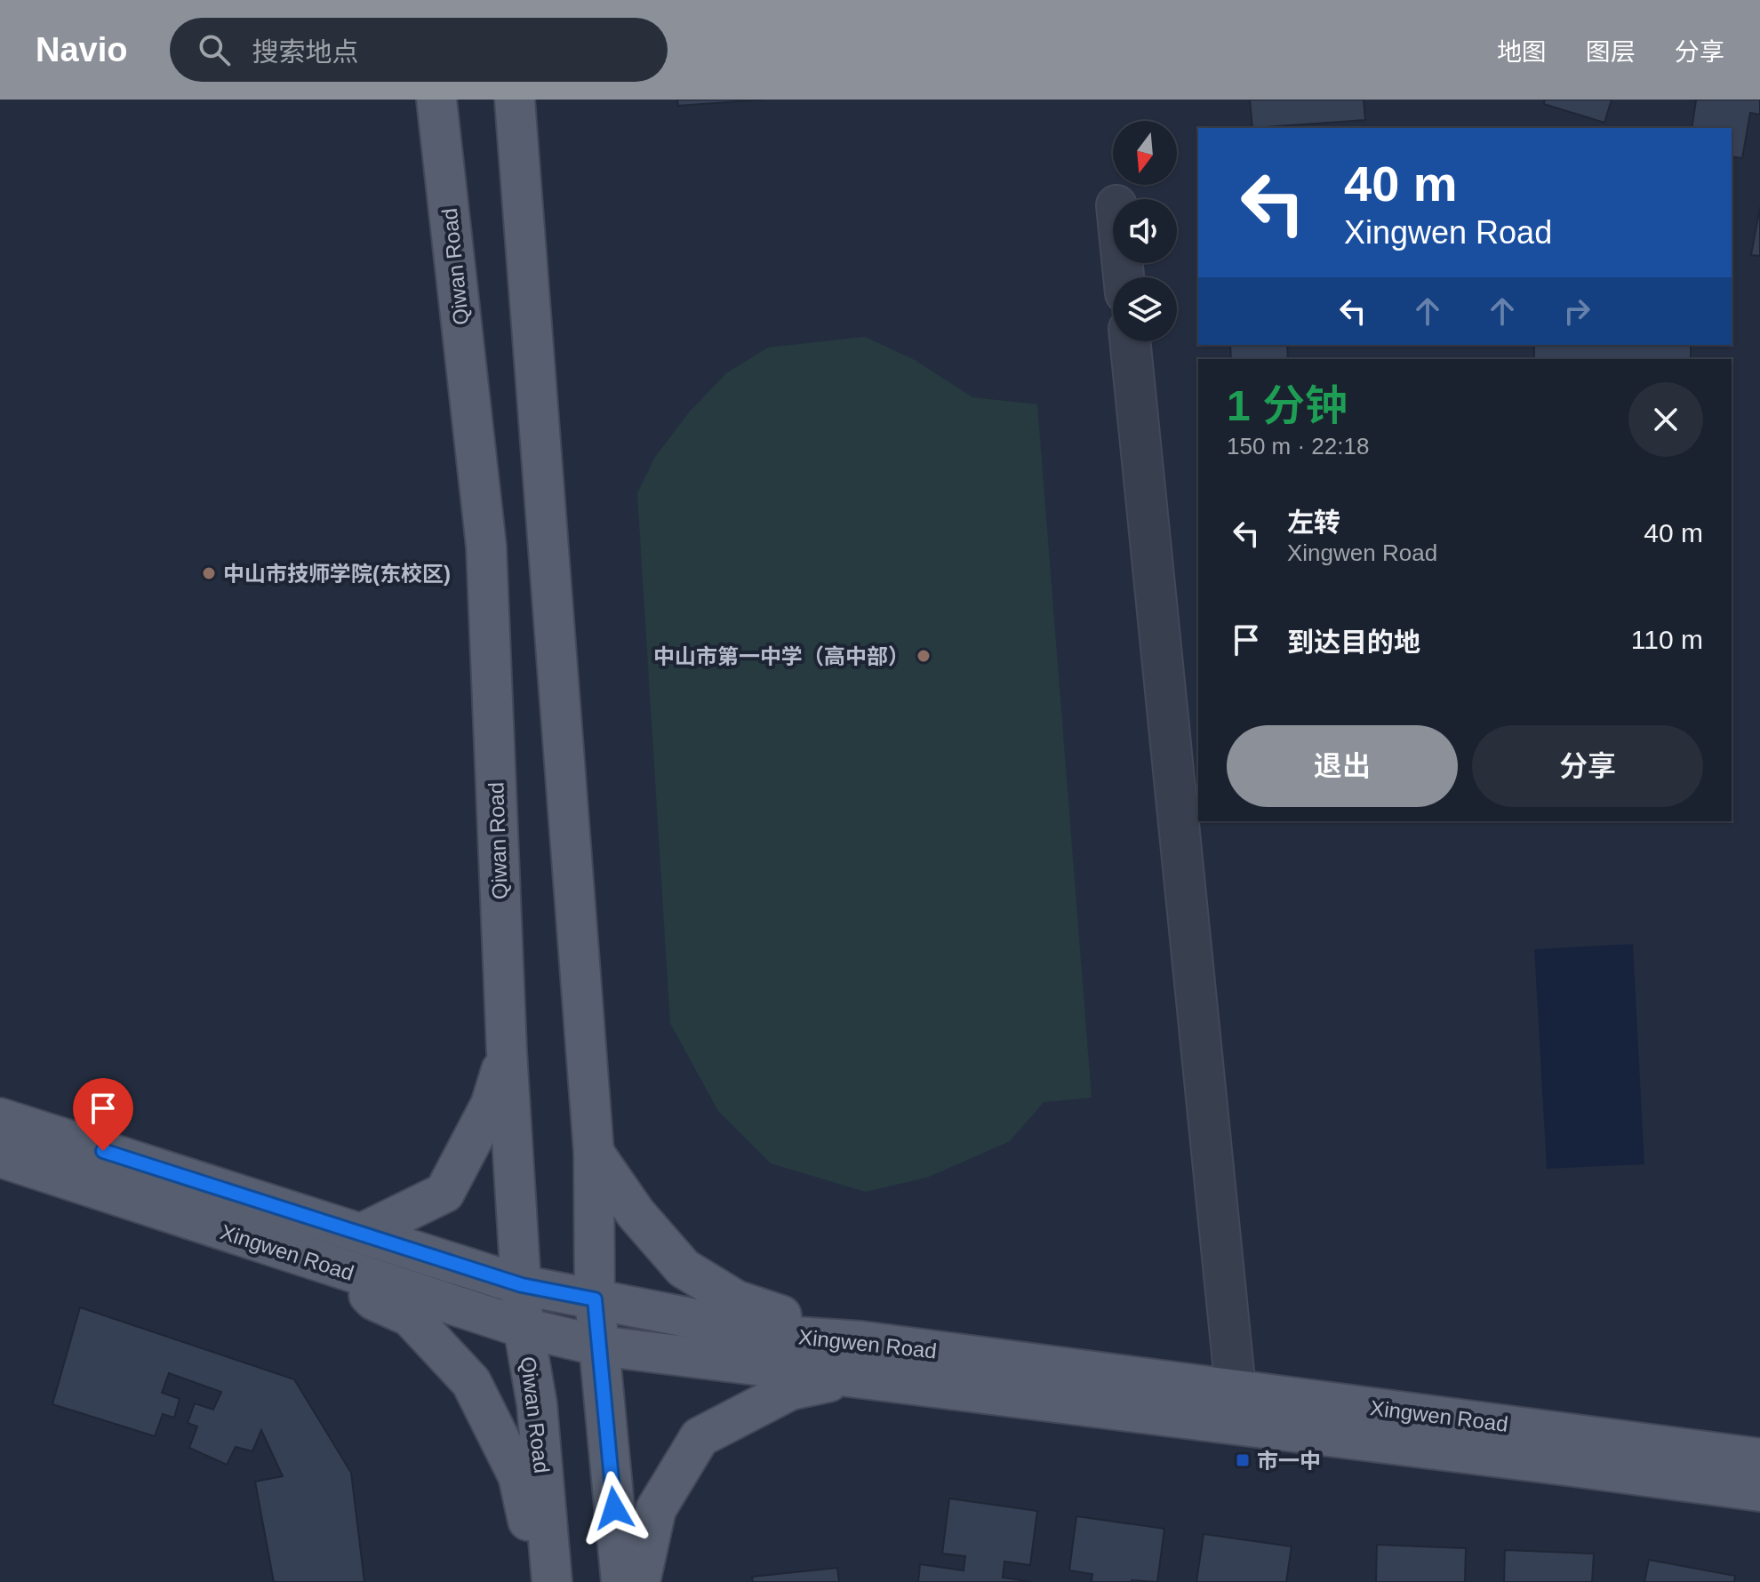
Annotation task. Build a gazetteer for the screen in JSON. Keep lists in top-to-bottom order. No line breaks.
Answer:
{"streets":{"main road":["Qiwan Road","Xingwen Road"]},"crossings":[["Qiwan Road","Xingwen Road"]],"places":{"other":["中山市技师学院(东校区)","中山市第一中学（高中部）"],"transit":["市一中"]},"north":"bottom","page":{"header":"Navio","search":"搜索地点","nav":["地图","图层","分享"],"turn":["40 m","Xingwen Road"],"heading":["1 分钟","150 m · 22:18"],"list":[{"name":"左转","note":"Xingwen Road","value":"40 m"},{"name":"到达目的地","value":"110 m"}],"buttons":["退出","分享"]}}
